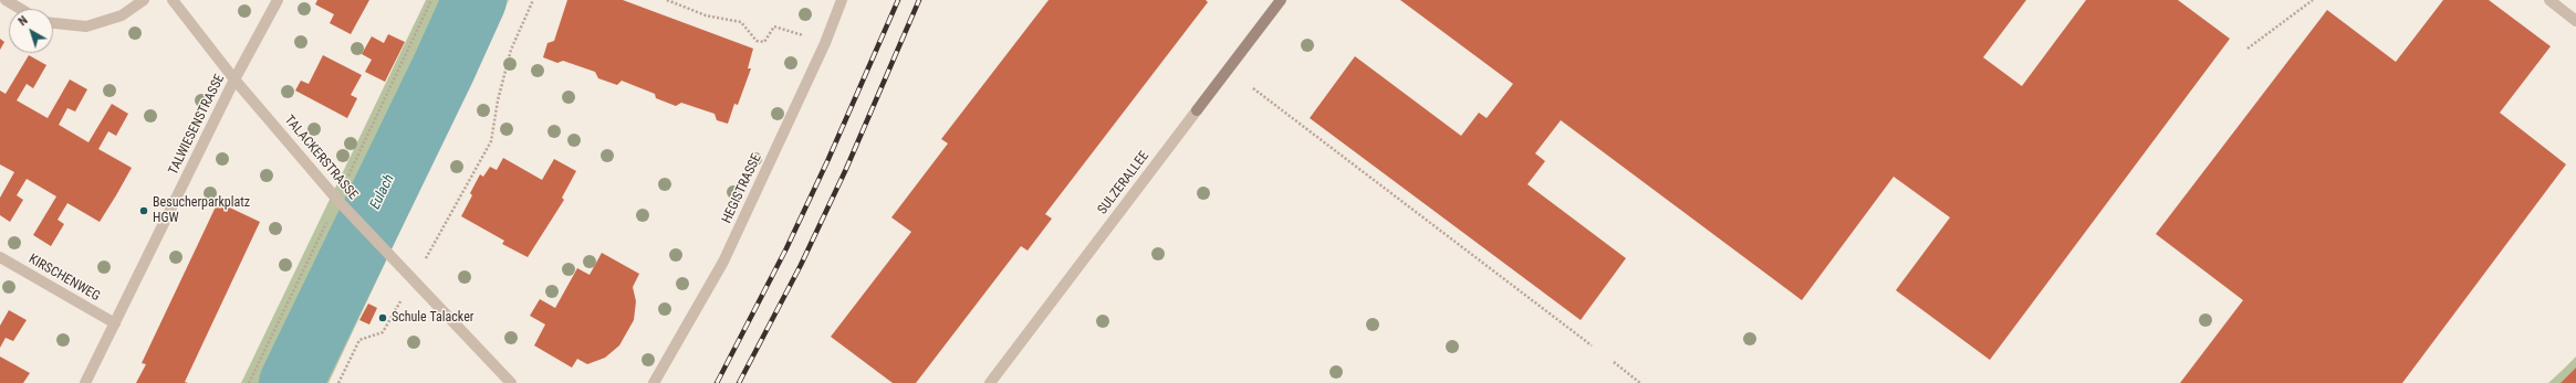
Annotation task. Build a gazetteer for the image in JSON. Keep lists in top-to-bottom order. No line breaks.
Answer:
{"streets":{"main road":["SULZERALLEE"],"street":["TALWIESENSTRASSE","TALACKERSTRASSE","HEGISTRASSE","KIRSCHENWEG"]},"crossings":[["TALWIESENSTRASSE","TALACKERSTRASSE"],["TALWIESENSTRASSE","KIRSCHENWEG"]],"water":["Eulach"],"places":["Besucherparkplatz HGW","Schule Talacker"],"north":"top left"}
